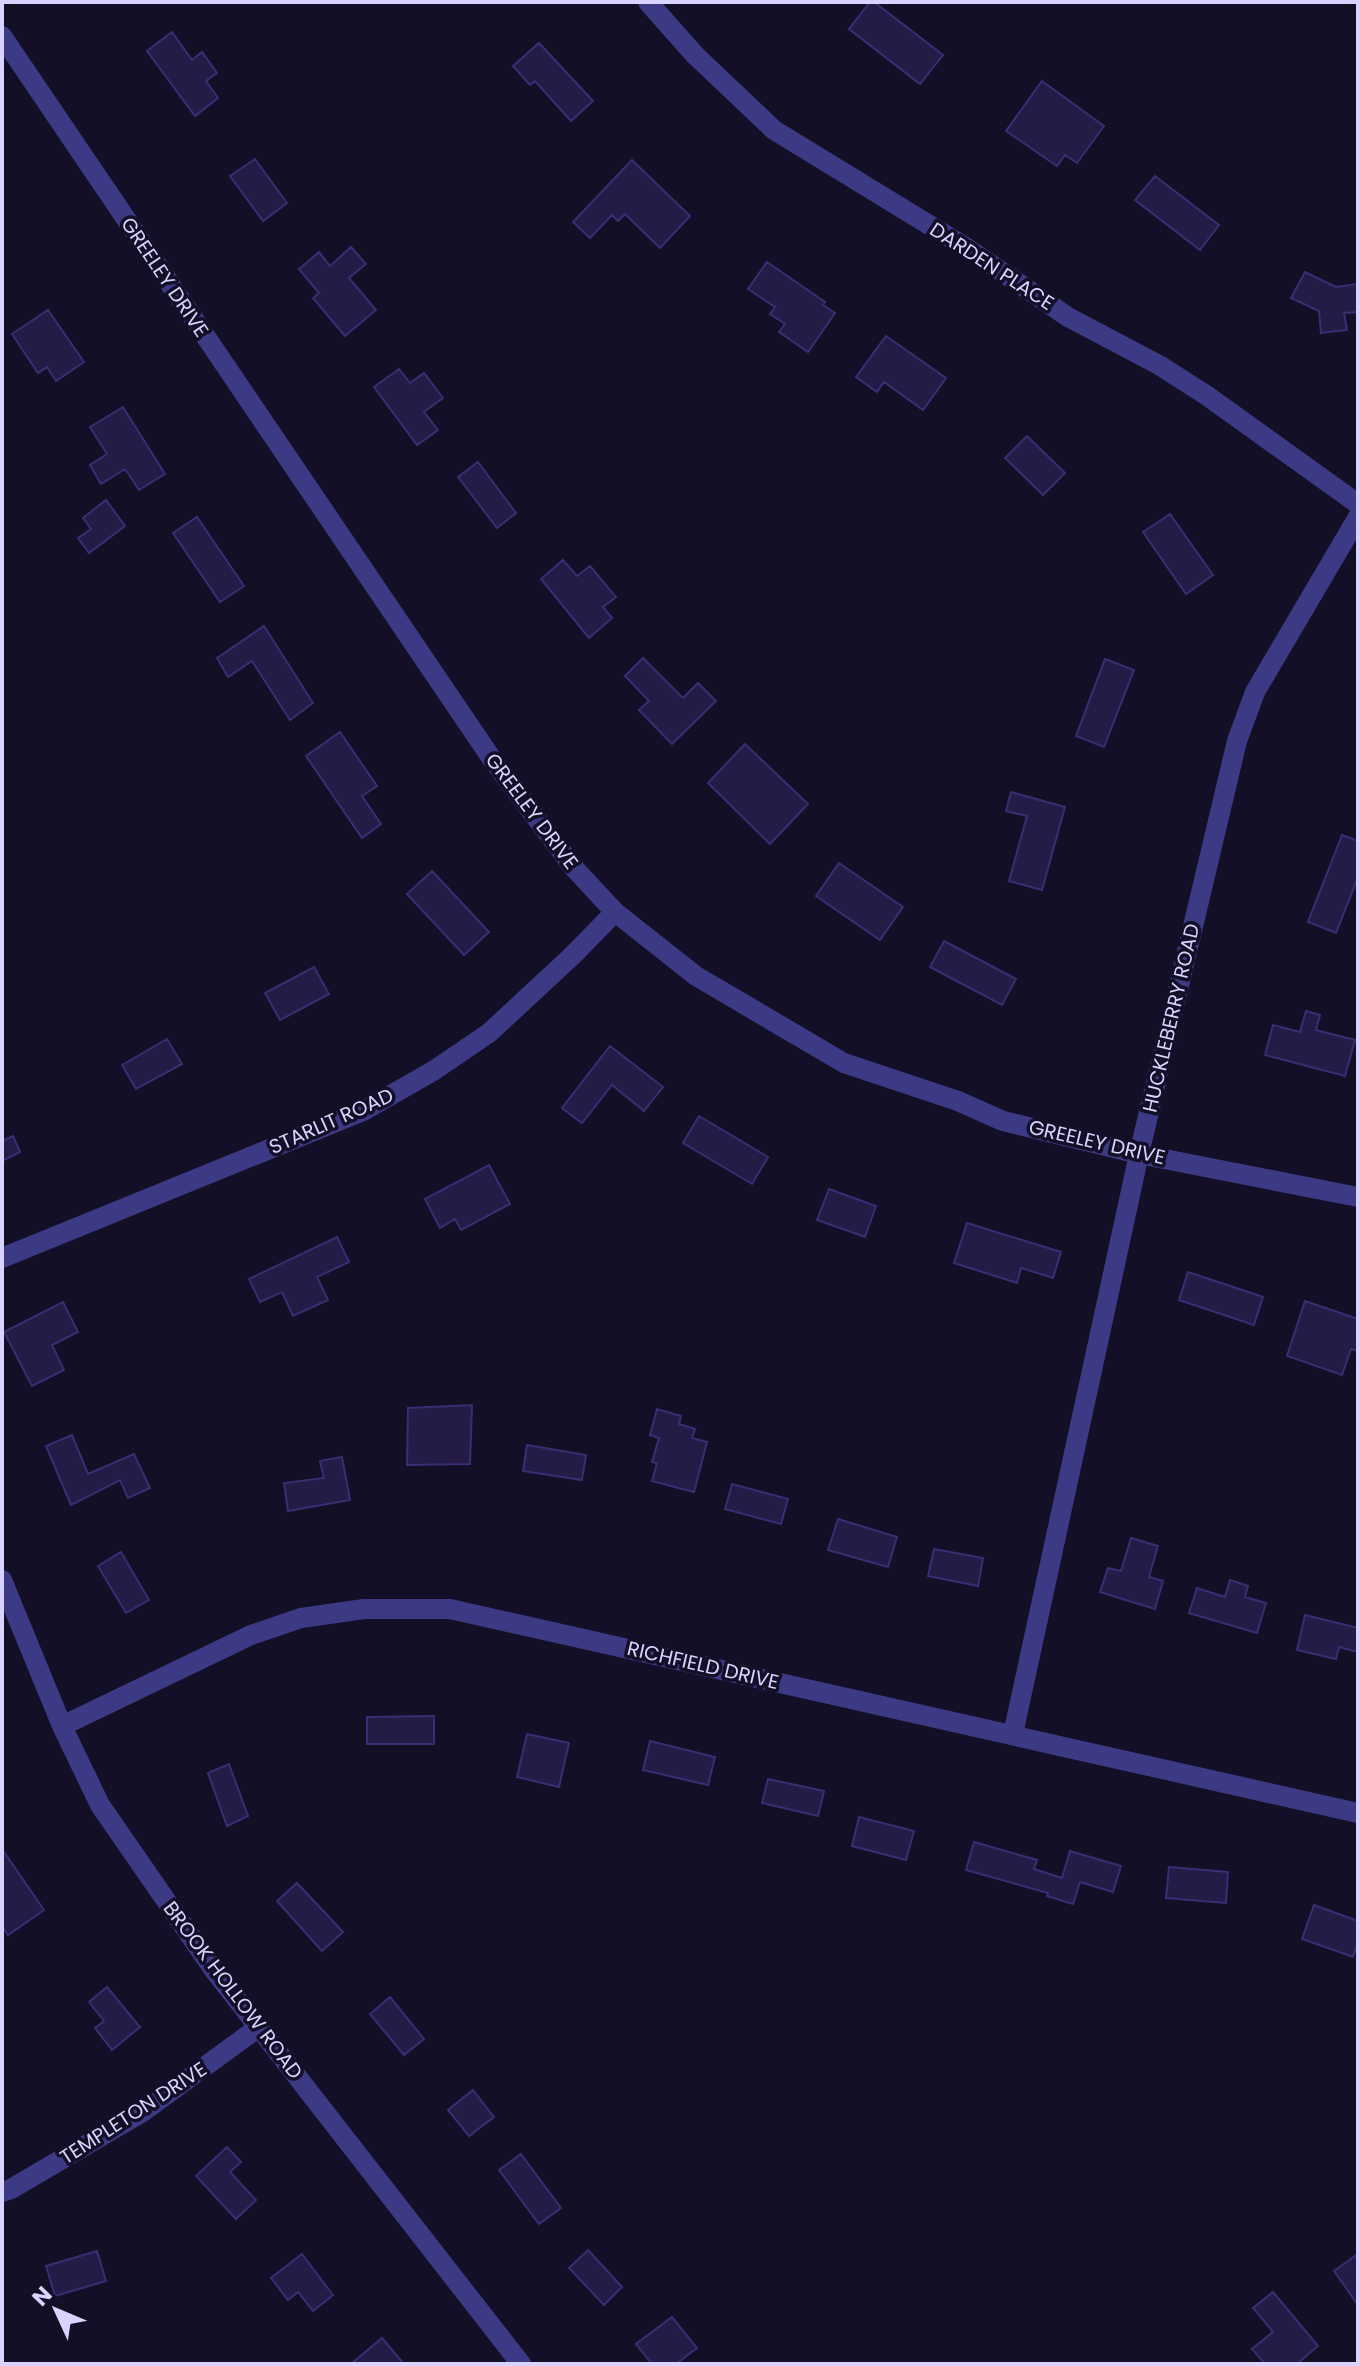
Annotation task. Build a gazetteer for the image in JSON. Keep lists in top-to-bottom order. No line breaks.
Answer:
{"streets":{"street":["DARDEN PLACE","GREELEY DRIVE","HUCKLEBERRY ROAD","STARLIT ROAD","RICHFIELD DRIVE","BROOK HOLLOW ROAD","TEMPLETON DRIVE"]},"crossings":[["GREELEY DRIVE","HUCKLEBERRY ROAD"],["GREELEY DRIVE","STARLIT ROAD"],["HUCKLEBERRY ROAD","RICHFIELD DRIVE"],["RICHFIELD DRIVE","BROOK HOLLOW ROAD"],["BROOK HOLLOW ROAD","TEMPLETON DRIVE"]],"north":"top left"}
